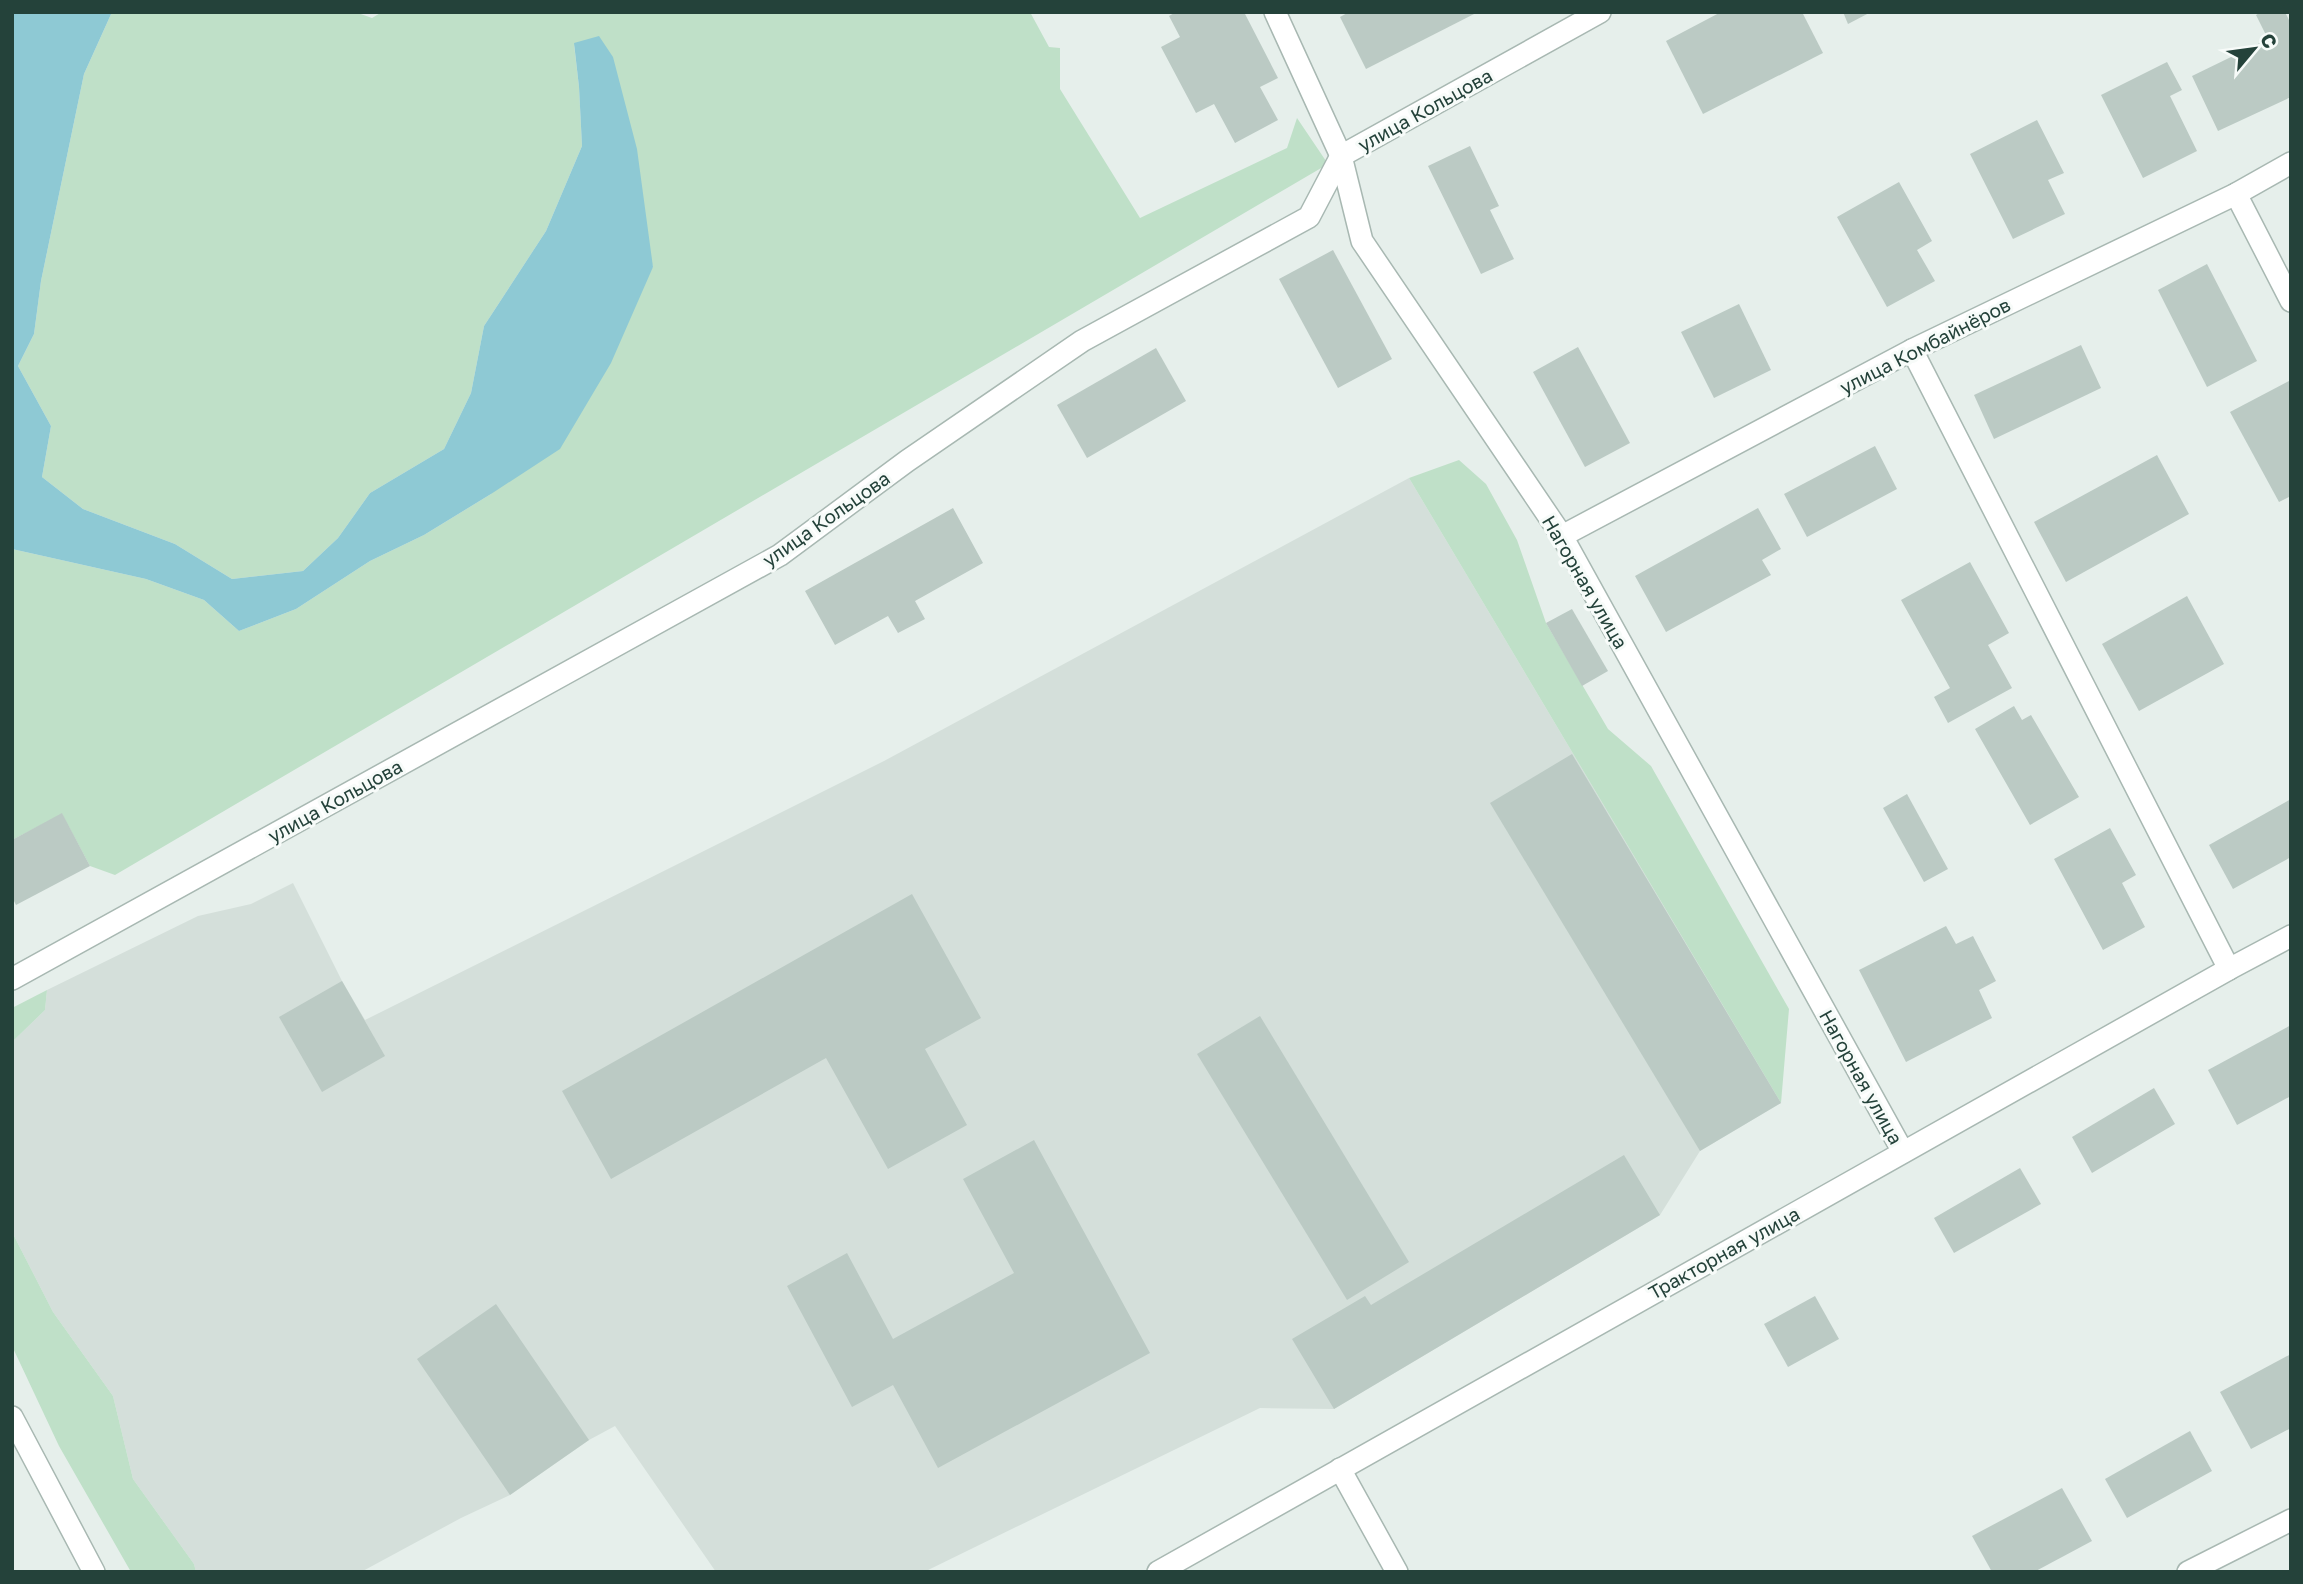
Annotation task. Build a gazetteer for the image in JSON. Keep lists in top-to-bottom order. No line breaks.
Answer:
{"streets":{"street":["улица Кольцова","улица Комбайнёров","Нагорная улица","Тракторная улица"]},"crossings":[["улица Кольцова","Нагорная улица"],["улица Комбайнёров","Нагорная улица"],["Нагорная улица","Тракторная улица"]],"north":"top right"}
